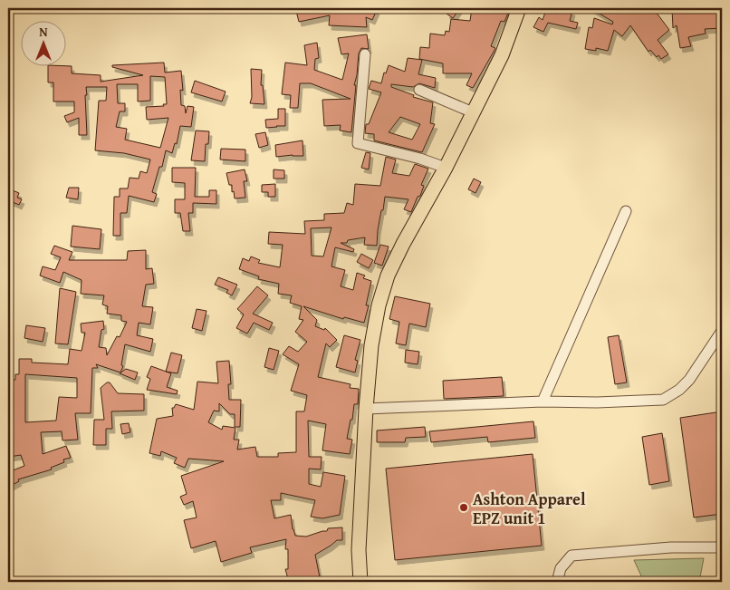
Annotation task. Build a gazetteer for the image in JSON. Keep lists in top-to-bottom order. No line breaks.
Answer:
{"places":["Ashton Apparel EPZ unit 1"],"north":"top"}
